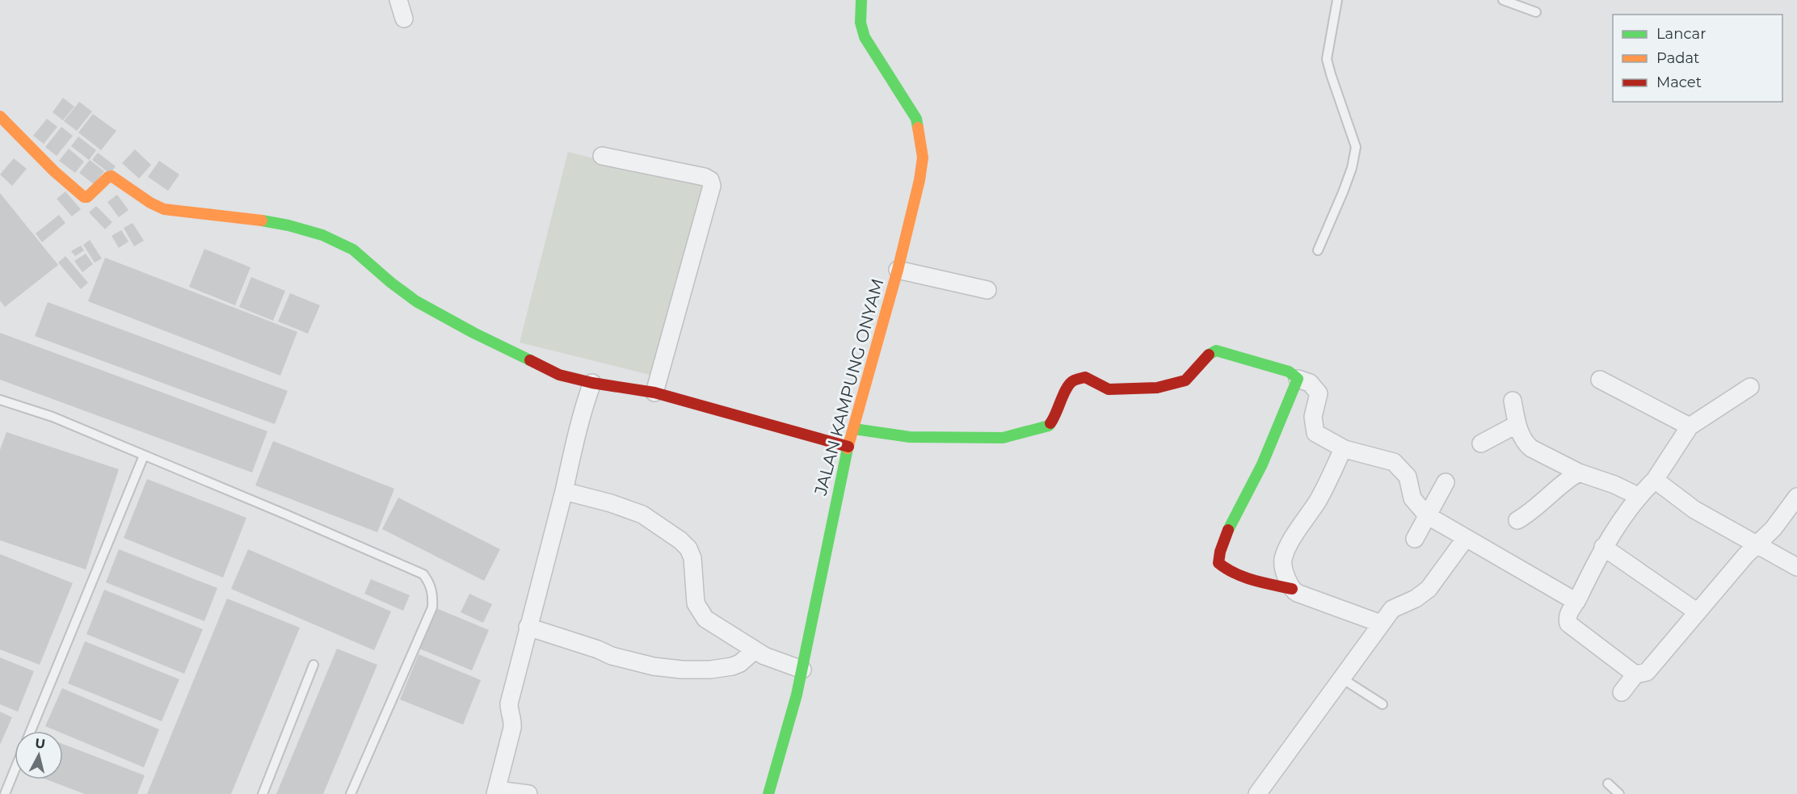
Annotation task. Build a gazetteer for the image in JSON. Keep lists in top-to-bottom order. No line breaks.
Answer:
{"streets":{"street":["JALAN KAMPUNG ONYAM"]},"legend":["Lancar","Padat","Macet"],"north":"top"}
